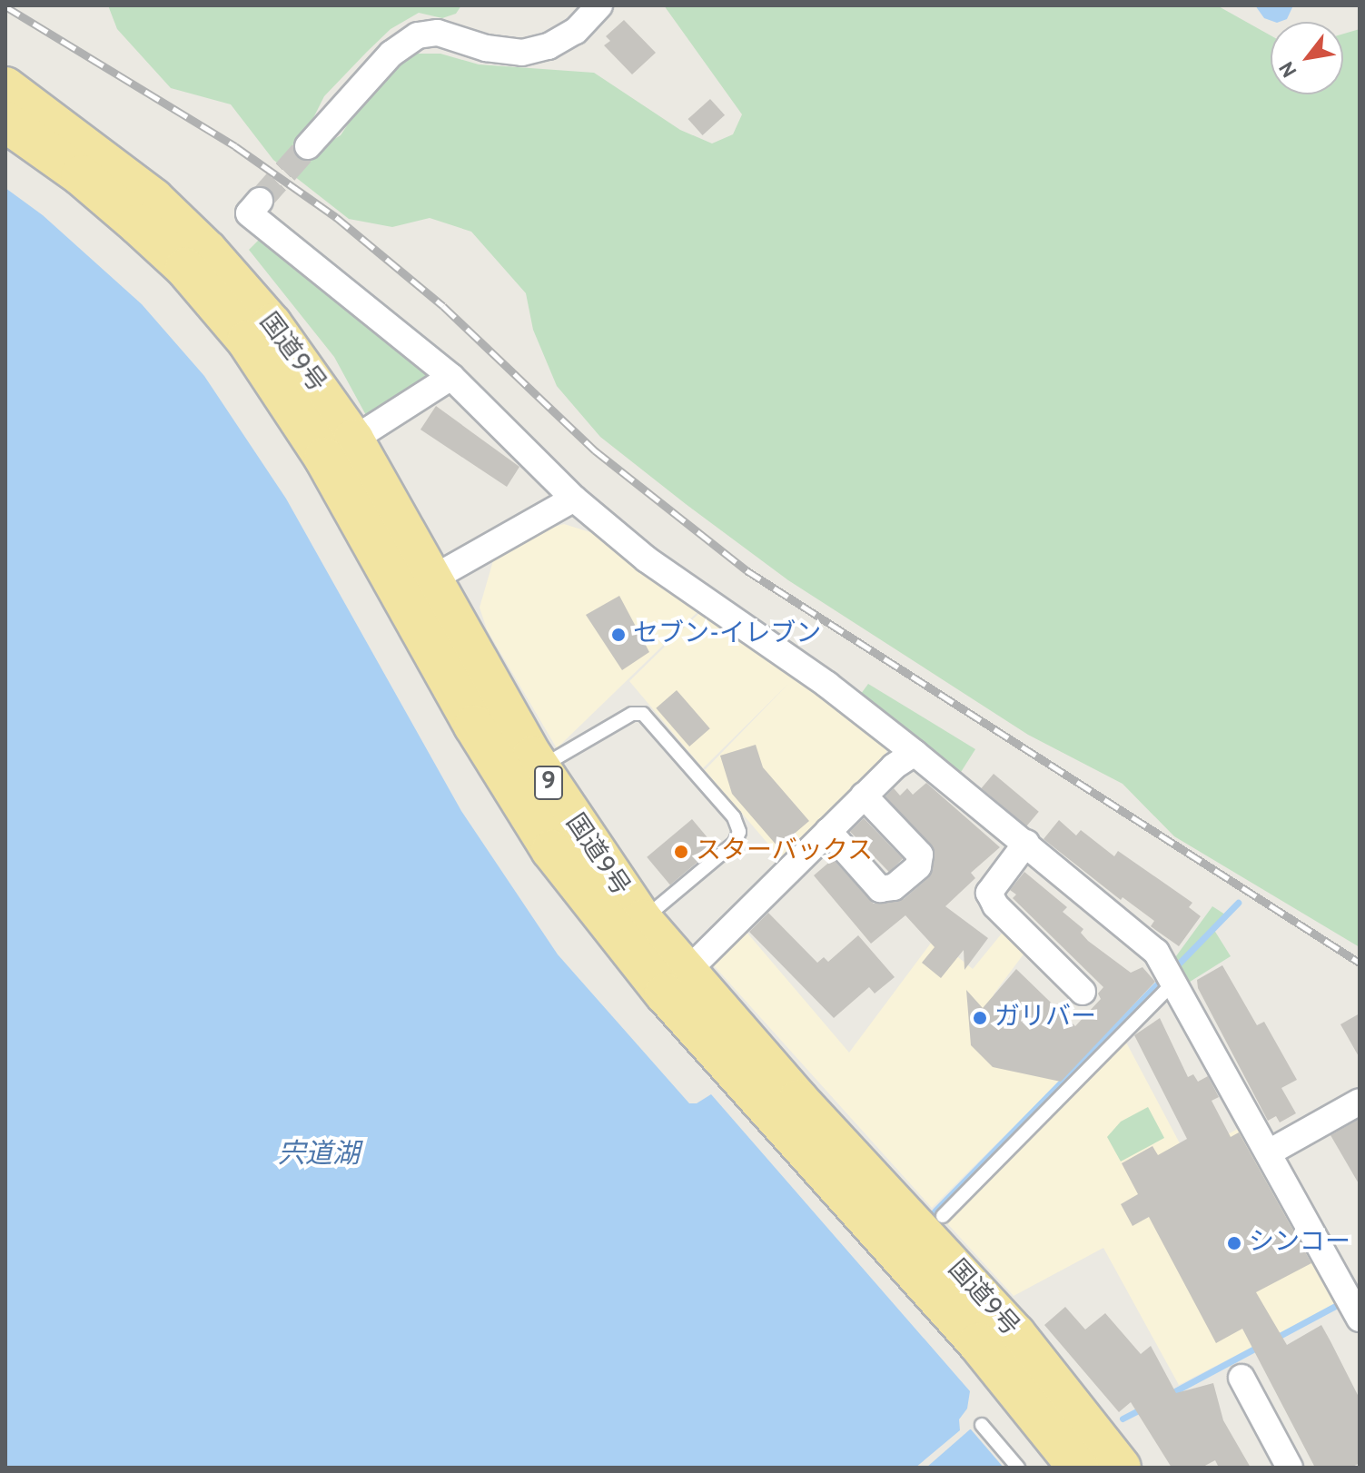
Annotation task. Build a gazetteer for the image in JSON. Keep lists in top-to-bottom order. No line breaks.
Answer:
{"streets":{"highway":["国道9号","9"]},"water":["宍道湖"],"places":["セブン-イレブン","スターバックス","ガリバー","シンコー"],"north":"bottom left"}
